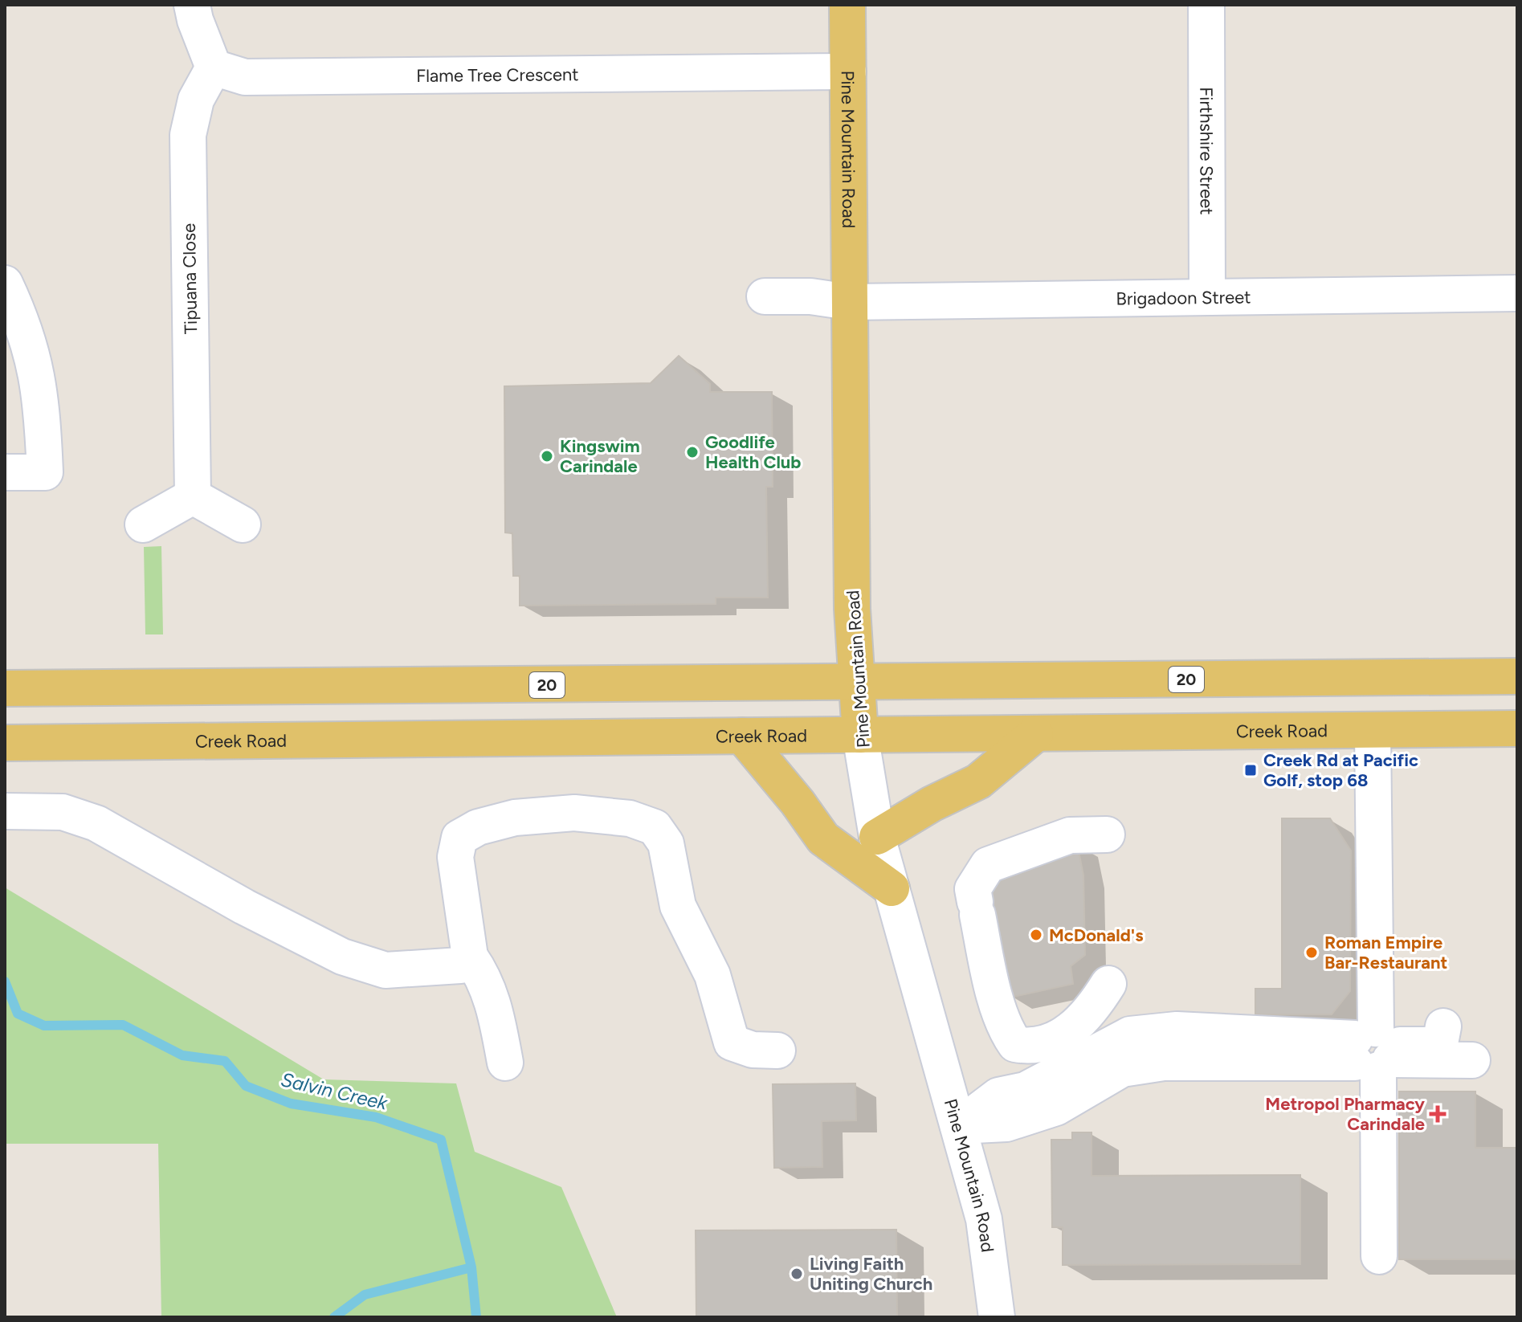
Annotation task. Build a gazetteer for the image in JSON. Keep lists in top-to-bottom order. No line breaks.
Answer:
{"streets":{"main road":["Pine Mountain Road","20","Creek Road"],"street":["Flame Tree Crescent","Firthshire Street","Tipuana Close","Brigadoon Street"]},"crossings":[["Flame Tree Crescent","Pine Mountain Road"],["Flame Tree Crescent","Tipuana Close"],["Pine Mountain Road","Brigadoon Street"],["Pine Mountain Road","20"],["Pine Mountain Road","Creek Road"],["Firthshire Street","Brigadoon Street"]],"water":["Salvin Creek"],"places":{"other":["Goodlife Health Club","Kingswim Carindale","McDonald's","Roman Empire Bar-Restaurant","Living Faith Uniting Church"],"transit":["Creek Rd at Pacific Golf, stop 68"],"health":["Metropol Pharmacy Carindale"]}}
